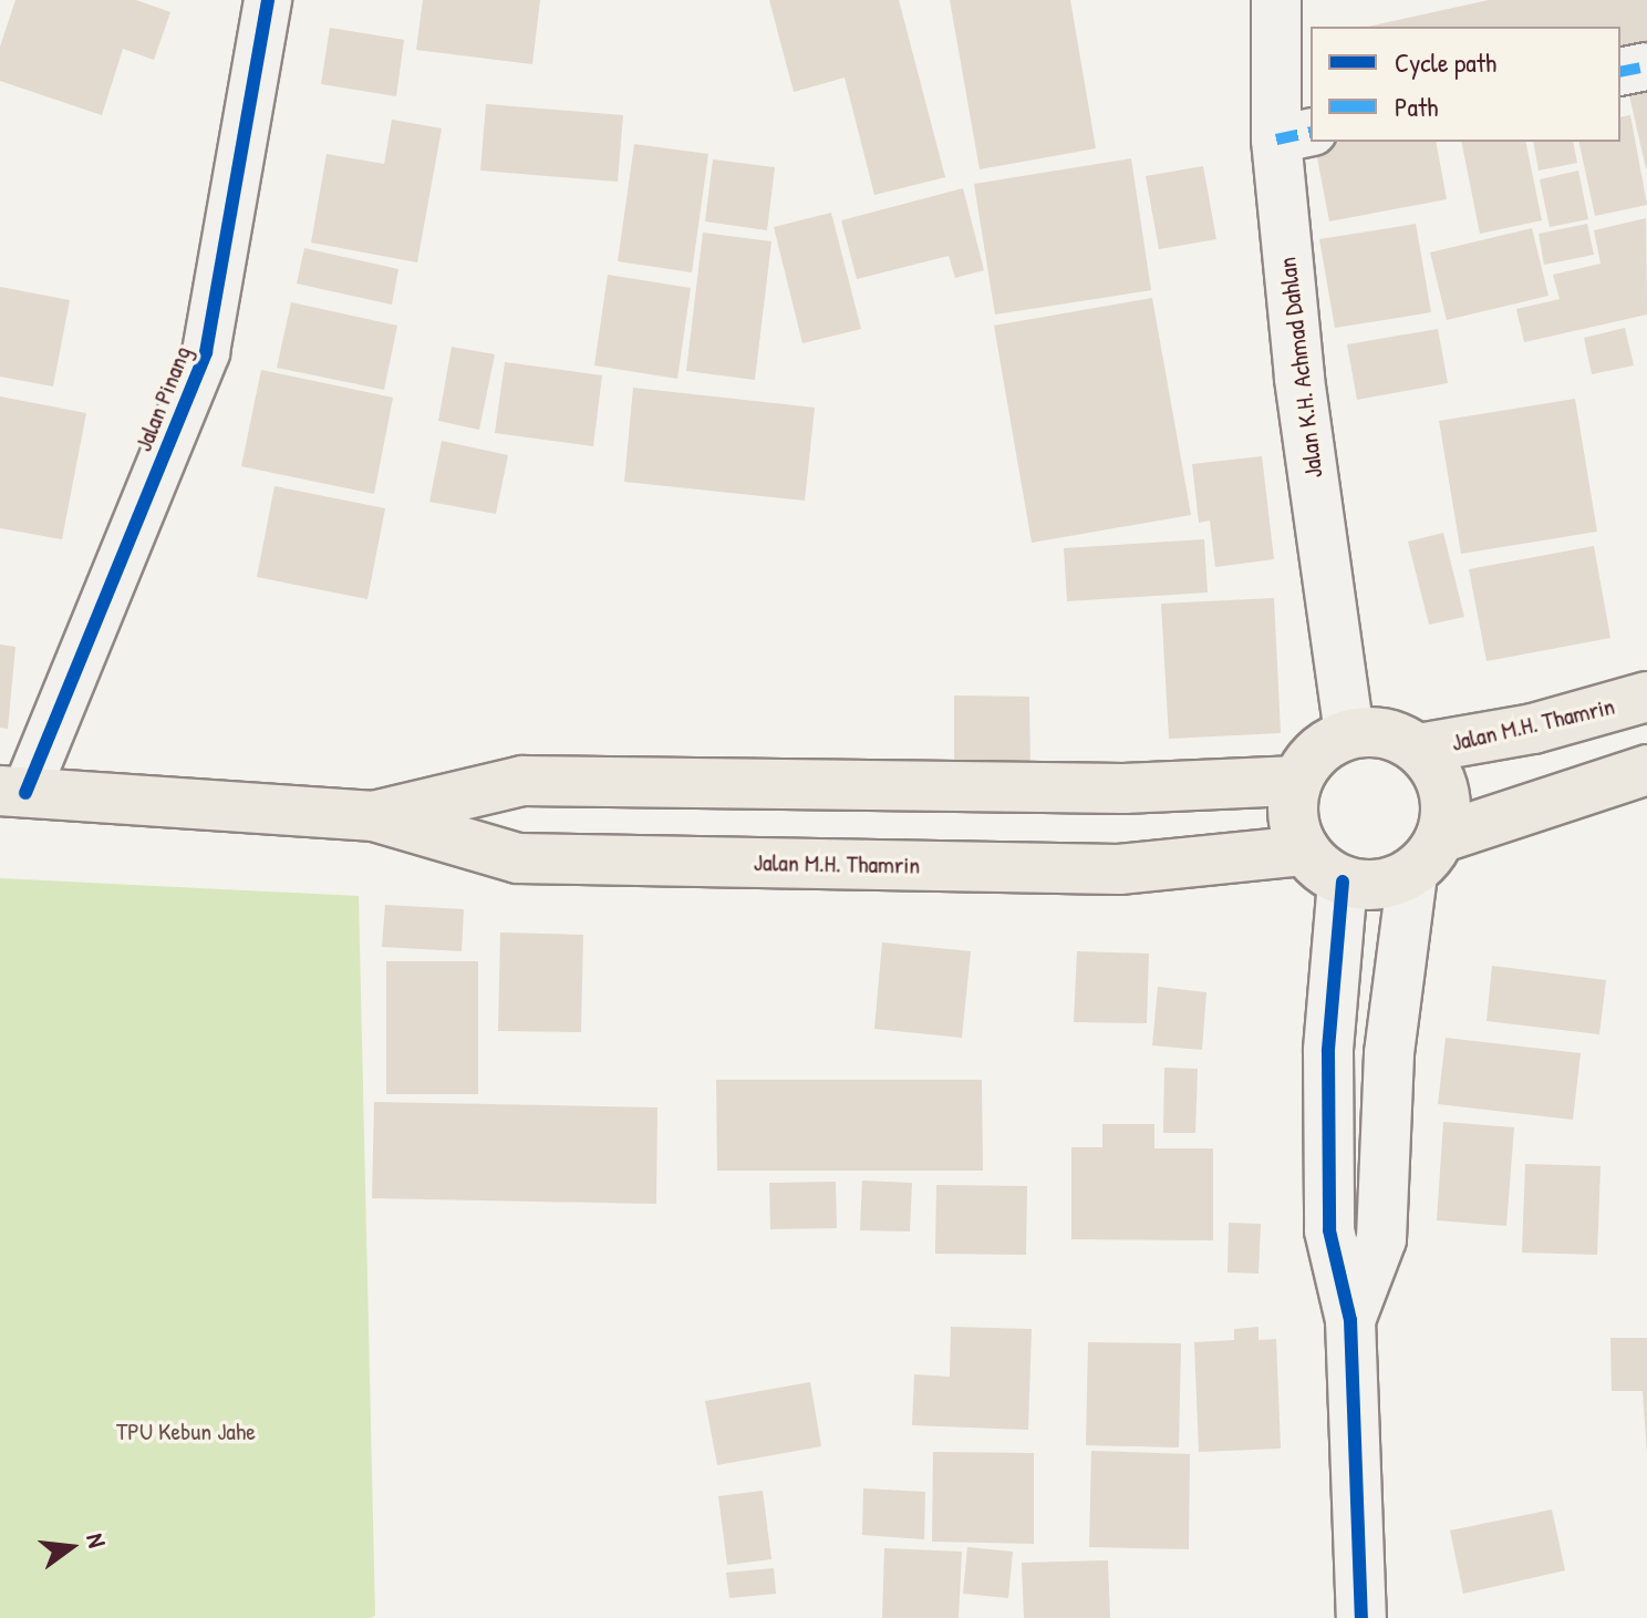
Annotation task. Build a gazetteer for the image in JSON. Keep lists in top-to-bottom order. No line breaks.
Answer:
{"streets":{"highway":["Jalan M.H. Thamrin"],"street":["Jalan K.H. Achmad Dahlan","Jalan Pinang"]},"crossings":[["Jalan K.H. Achmad Dahlan","Jalan M.H. Thamrin"],["Jalan Pinang","Jalan M.H. Thamrin"]],"parks":["TPU Kebun Jahe"],"legend":["Cycle path","Path"],"north":"right"}
